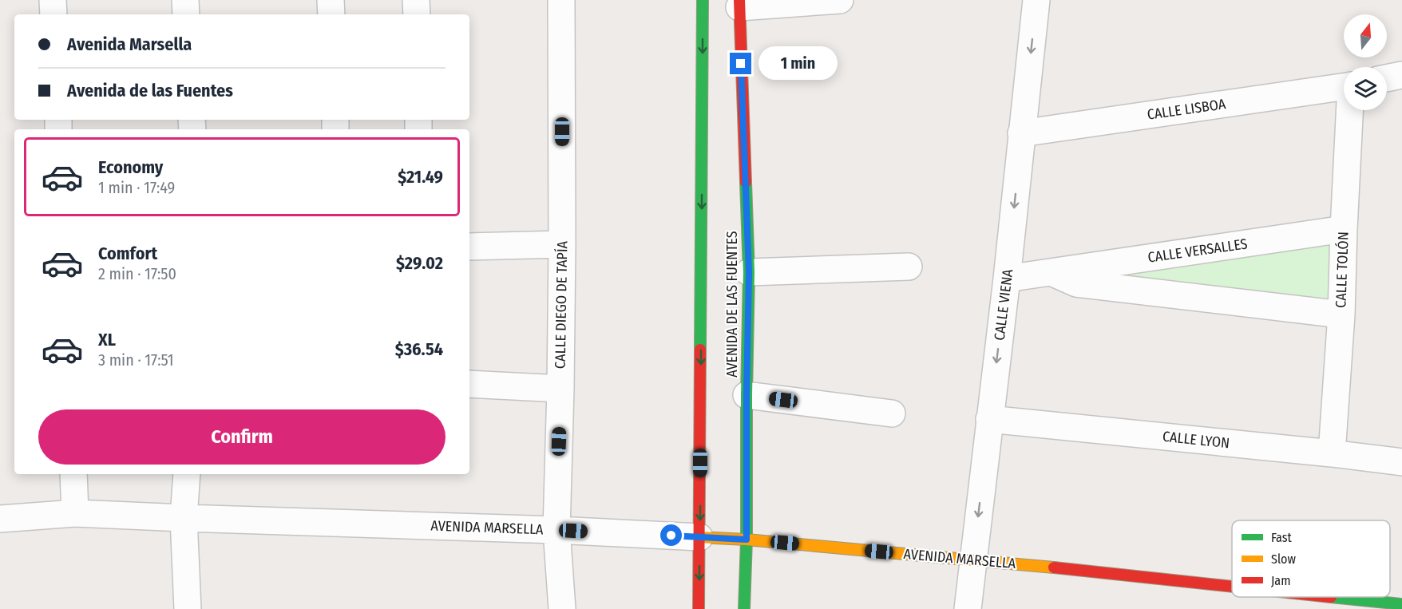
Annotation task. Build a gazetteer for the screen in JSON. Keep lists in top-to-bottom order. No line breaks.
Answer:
{"streets":{"main road":["AVENIDA DE LAS FUENTES","AVENIDA MARSELLA"],"street":["CALLE LISBOA","CALLE VERSALLES","CALLE TOLÓN","CALLE DIEGO DE TAPÍA","CALLE VIENA","CALLE LYON"]},"crossings":[["CALLE LISBOA","CALLE VIENA"],["CALLE VERSALLES","CALLE TOLÓN"],["CALLE VERSALLES","CALLE VIENA"],["CALLE TOLÓN","CALLE LYON"],["AVENIDA DE LAS FUENTES","AVENIDA MARSELLA"],["CALLE DIEGO DE TAPÍA","AVENIDA MARSELLA"],["CALLE VIENA","CALLE LYON"],["CALLE VIENA","AVENIDA MARSELLA"]],"one_way":["CALLE VIENA"],"legend":["Fast","Slow","Jam"],"north":"top","page":{"banner":["Avenida Marsella","Avenida de las Fuentes"],"bubble":"1 min","list":[{"name":"Economy","note":"1 min · 17:49","value":"$21.49"},{"name":"Comfort","note":"2 min · 17:50","value":"$29.02"},{"name":"XL","note":"3 min · 17:51","value":"$36.54"}],"buttons":"Confirm"}}
